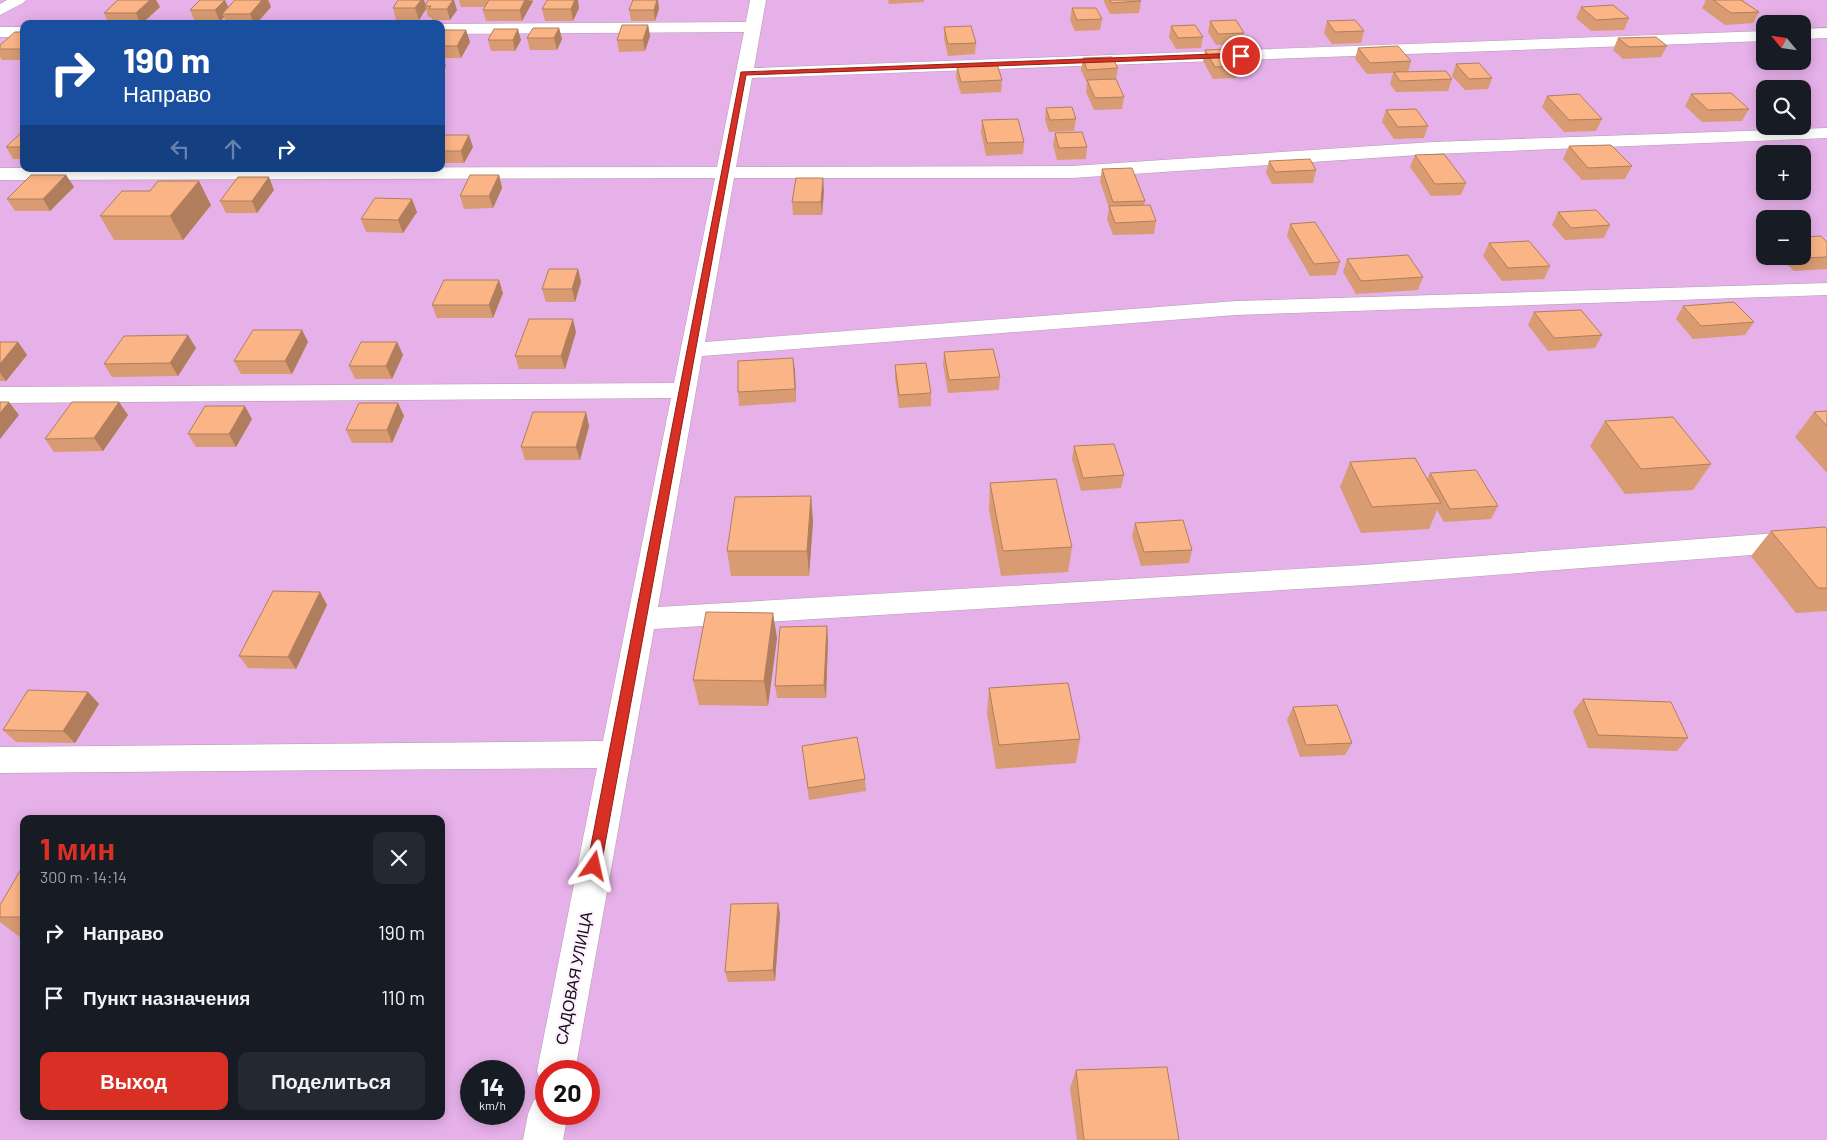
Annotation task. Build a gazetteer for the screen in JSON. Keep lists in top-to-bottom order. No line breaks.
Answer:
{"streets":{"lane":["САДОВАЯ УЛИЦА"]},"north":"top left","page":{"map_buttons":["+","−"],"turn":["190 m","Направо"],"heading":["1 мин","300 m · 14:14"],"list":[{"name":"Направо","value":"190 m"},{"name":"Пункт назначения","value":"110 m"}],"buttons":["Выход","Поделиться"],"speed":"14 km/h","limit":"20"}}
